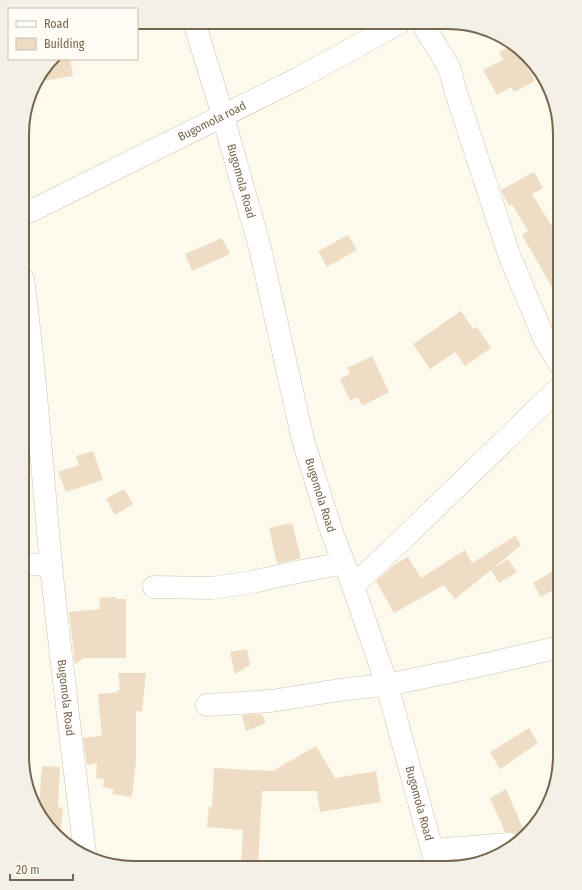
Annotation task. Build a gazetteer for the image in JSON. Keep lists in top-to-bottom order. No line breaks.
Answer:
{"streets":{"street":["Bugomola road","Bugomola Road"]},"crossings":[["Bugomola road","Bugomola Road"]],"legend":["Road","Building"],"scale_bar":"20 m"}
